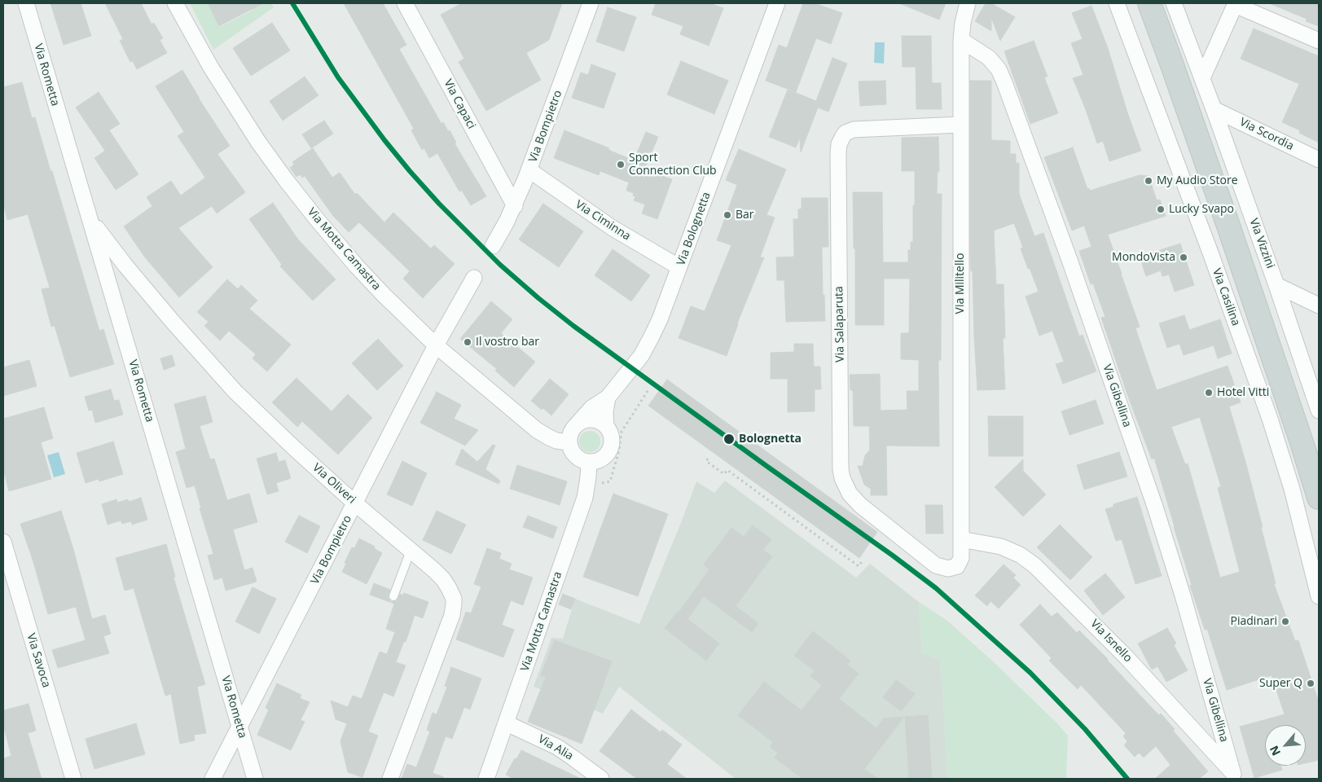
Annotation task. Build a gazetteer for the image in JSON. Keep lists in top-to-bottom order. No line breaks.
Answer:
{"streets":{"street":["Via Rometta","Via Capaci","Via Bompietro","Via Scordia","Via Ciminna","Via Bolognetta","Via Vizzini","Via Motta Camastra","Via Militello","Via Casilina","Via Salaparuta","Via Gibellina","Via Oliveri","Via Isnello","Via Savoca","Via Alia"]},"crossings":[["Via Rometta","Via Bompietro"],["Via Rometta","Via Oliveri"],["Via Capaci","Via Bompietro"],["Via Bompietro","Via Ciminna"],["Via Bompietro","Via Motta Camastra"],["Via Bompietro","Via Oliveri"],["Via Scordia","Via Vizzini"],["Via Ciminna","Via Bolognetta"],["Via Bolognetta","Via Motta Camastra"],["Via Motta Camastra","Via Alia"],["Via Militello","Via Salaparuta"],["Via Militello","Via Gibellina"],["Via Militello","Via Isnello"],["Via Gibellina","Via Isnello"]],"places":["Sport Connection Club","My Audio Store","Lucky Svapo","Bar","MondoVista","Il vostro bar","Hotel Vitti","Bolognetta","Piadinari","Super Q"],"north":"bottom left"}
